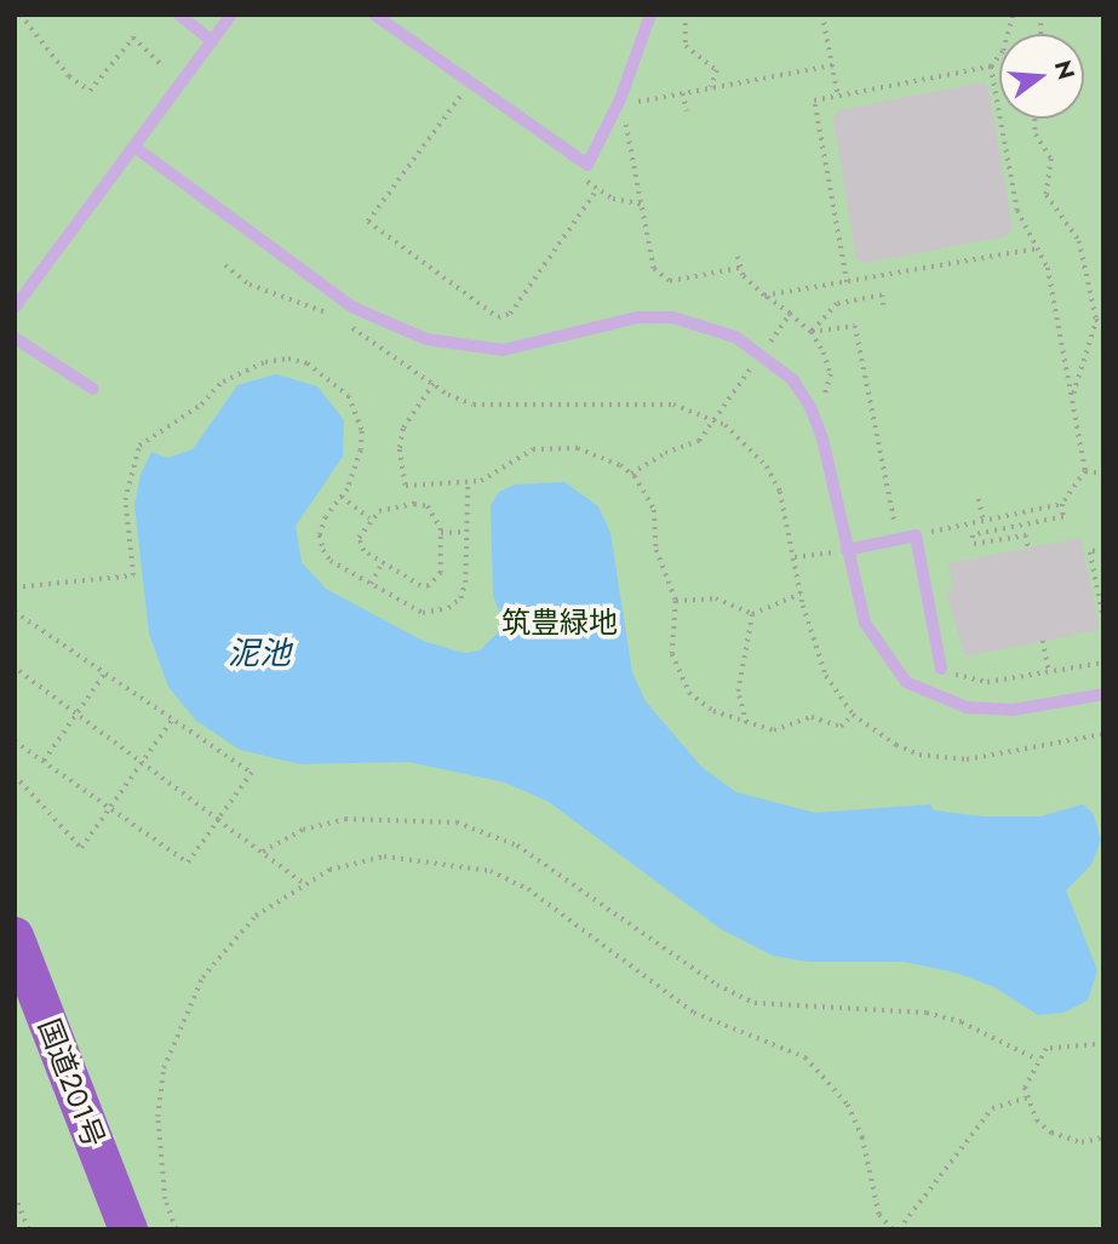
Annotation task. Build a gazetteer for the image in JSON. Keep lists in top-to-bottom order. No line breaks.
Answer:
{"streets":{"highway":["国道201号"]},"water":["泥池"],"parks":["筑豊緑地"],"north":"right"}
